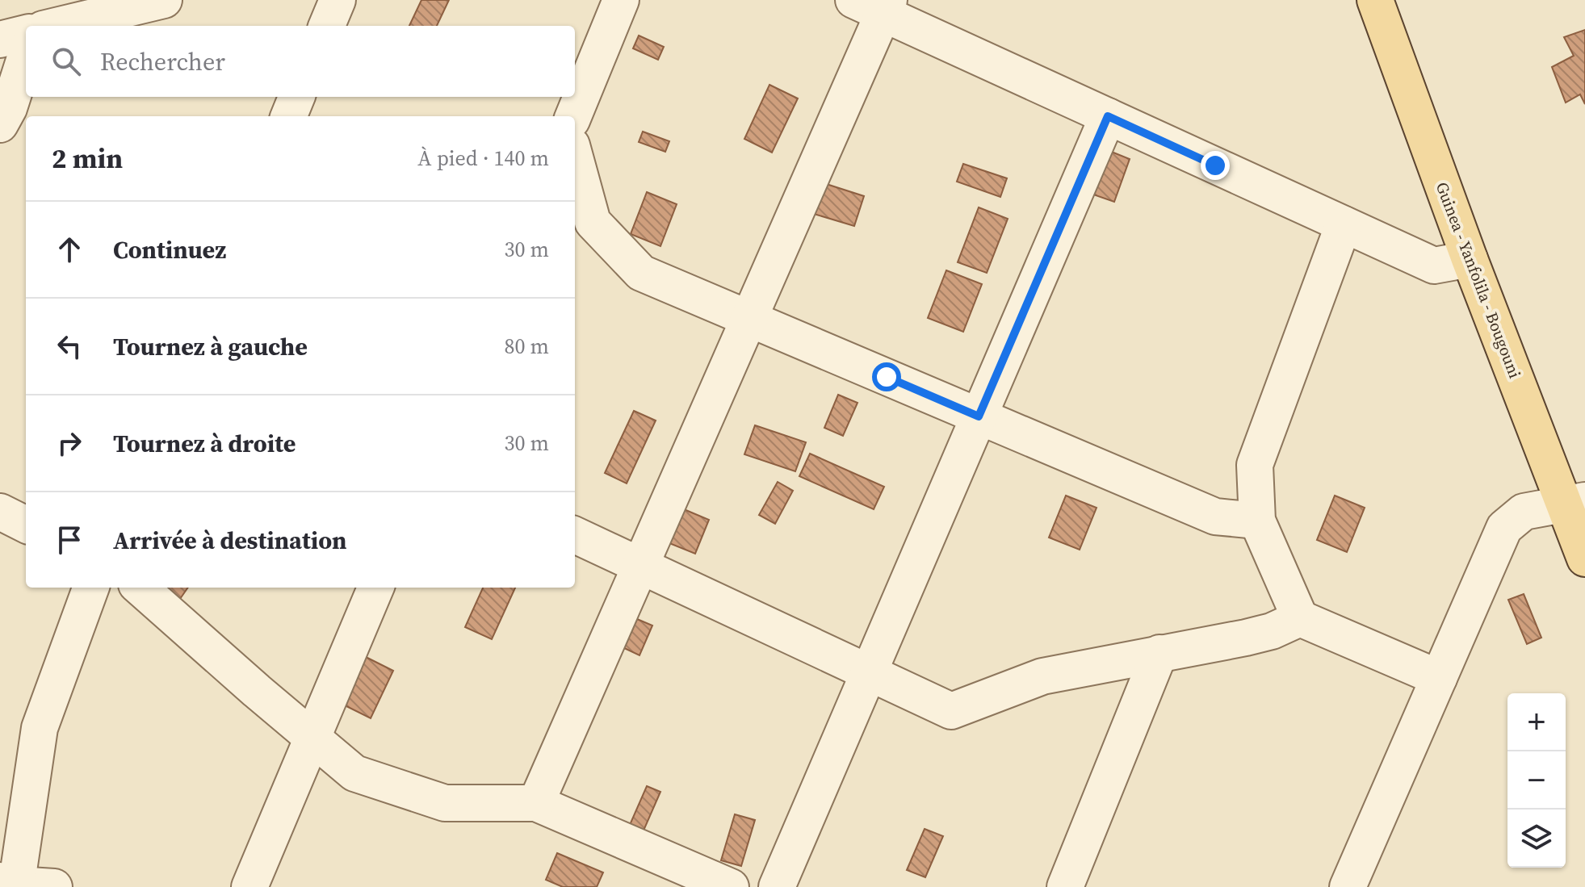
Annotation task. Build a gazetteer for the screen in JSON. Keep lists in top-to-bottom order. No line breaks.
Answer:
{"streets":{"main road":["Guinea - Yanfolila - Bougouni"]},"page":{"search":"Rechercher","heading":["2 min","À pied · 140 m"],"list":[["Continuez","30 m"],["Tournez à gauche","80 m"],["Tournez à droite","30 m"],"Arrivée à destination"],"map_buttons":["+","−"]}}
